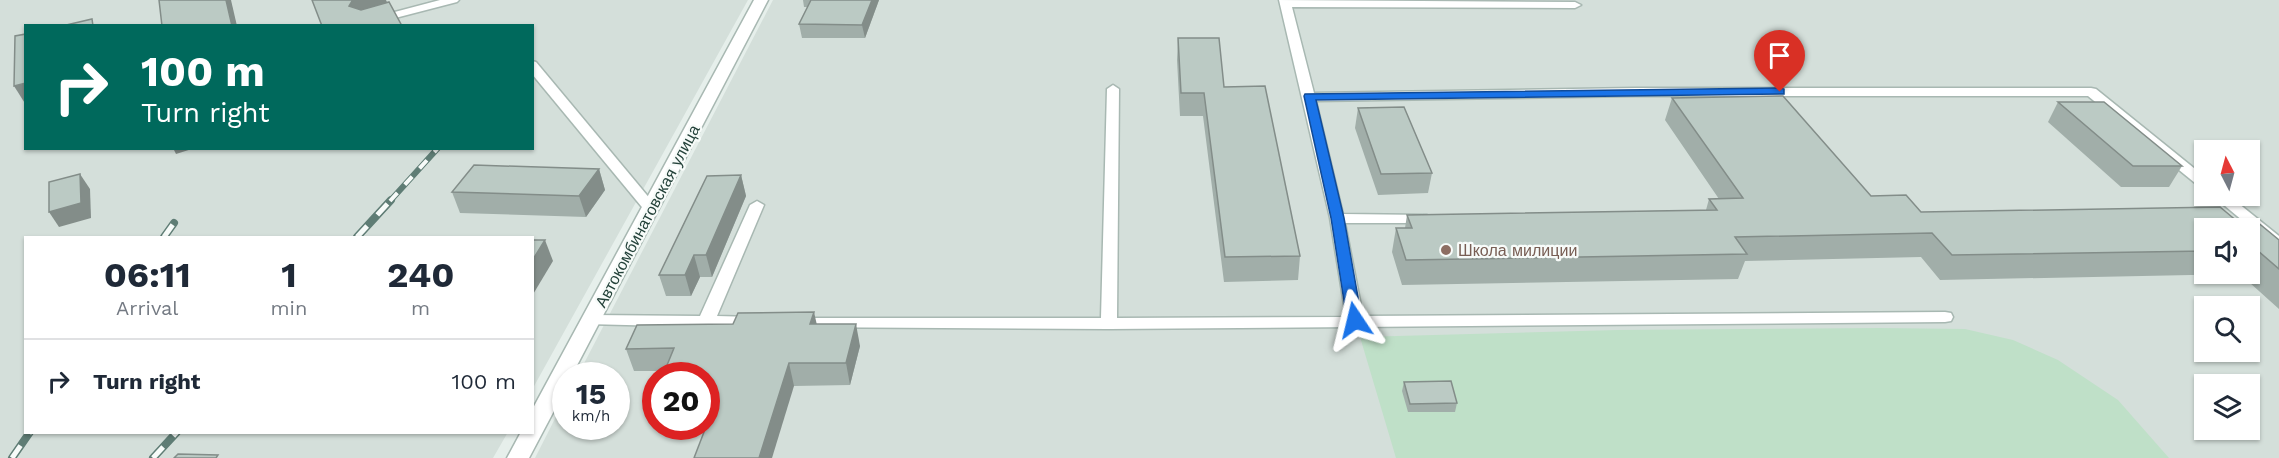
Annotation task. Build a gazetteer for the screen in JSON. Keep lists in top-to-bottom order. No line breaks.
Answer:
{"streets":{"street":["Автокомбинатовская улица"]},"places":["Школа милиции"],"north":"top","page":{"turn":["100 m","Turn right"],"eta":["06:11","Arrival","1","min","240","m"],"list":[{"name":"Turn right","value":"100 m"}],"speed":"15 km/h","limit":"20"}}
